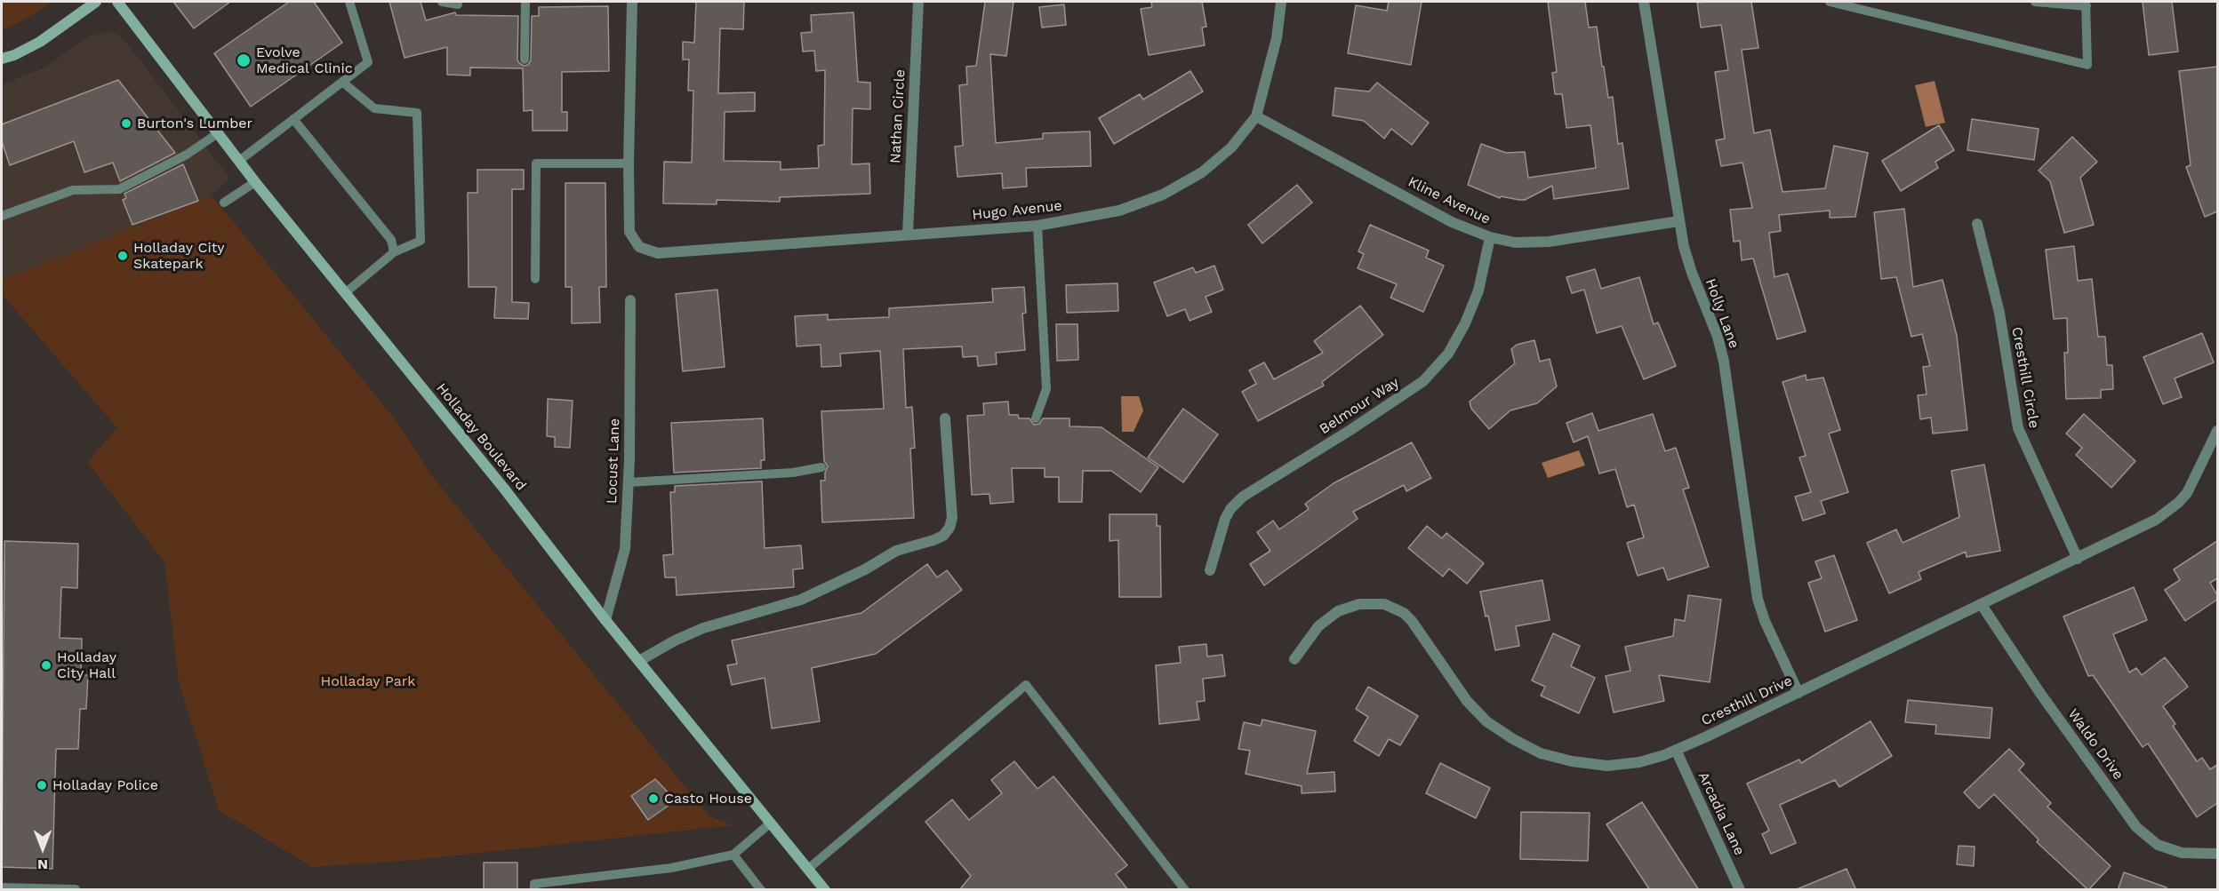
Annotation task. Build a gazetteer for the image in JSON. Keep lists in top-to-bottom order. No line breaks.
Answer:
{"streets":{"street":["Nathan Circle","Kline Avenue","Hugo Avenue","Holly Lane","Cresthill Circle","Belmour Way","Holladay Boulevard","Locust Lane","Cresthill Drive","Waldo Drive","Arcadia Lane"]},"crossings":[["Nathan Circle","Hugo Avenue"],["Kline Avenue","Hugo Avenue"],["Kline Avenue","Holly Lane"],["Kline Avenue","Belmour Way"],["Holly Lane","Cresthill Drive"],["Cresthill Circle","Cresthill Drive"],["Holladay Boulevard","Locust Lane"],["Cresthill Drive","Waldo Drive"],["Cresthill Drive","Arcadia Lane"]],"parks":["Holladay Park"],"places":["Evolve Medical Clinic","Burton's Lumber","Holladay City Skatepark","Holladay City Hall","Holladay Police","Casto House"],"north":"bottom"}
